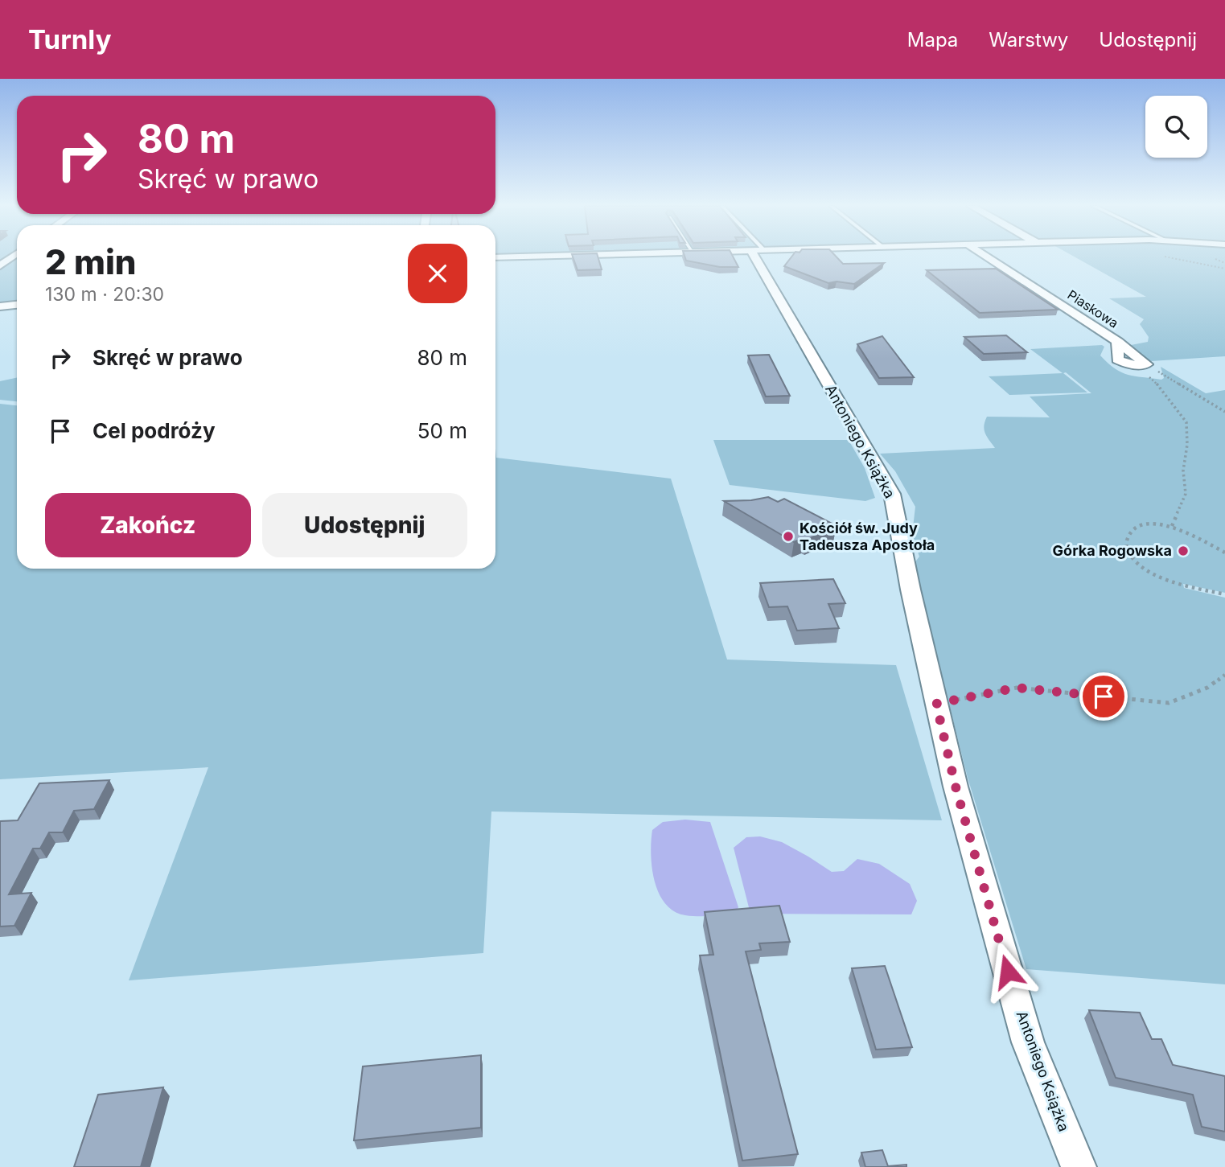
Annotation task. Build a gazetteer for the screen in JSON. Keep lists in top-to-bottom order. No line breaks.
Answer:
{"streets":{"street":["Piaskowa","Antoniego Książka"]},"places":["Kościół św. Judy Tadeusza Apostoła","Górka Rogowska"],"page":{"header":"Turnly","nav":["Mapa","Warstwy","Udostępnij"],"turn":["80 m","Skręć w prawo"],"heading":["2 min","130 m · 20:30"],"list":[{"name":"Skręć w prawo","value":"80 m"},{"name":"Cel podróży","value":"50 m"}],"buttons":["Zakończ","Udostępnij"]}}
